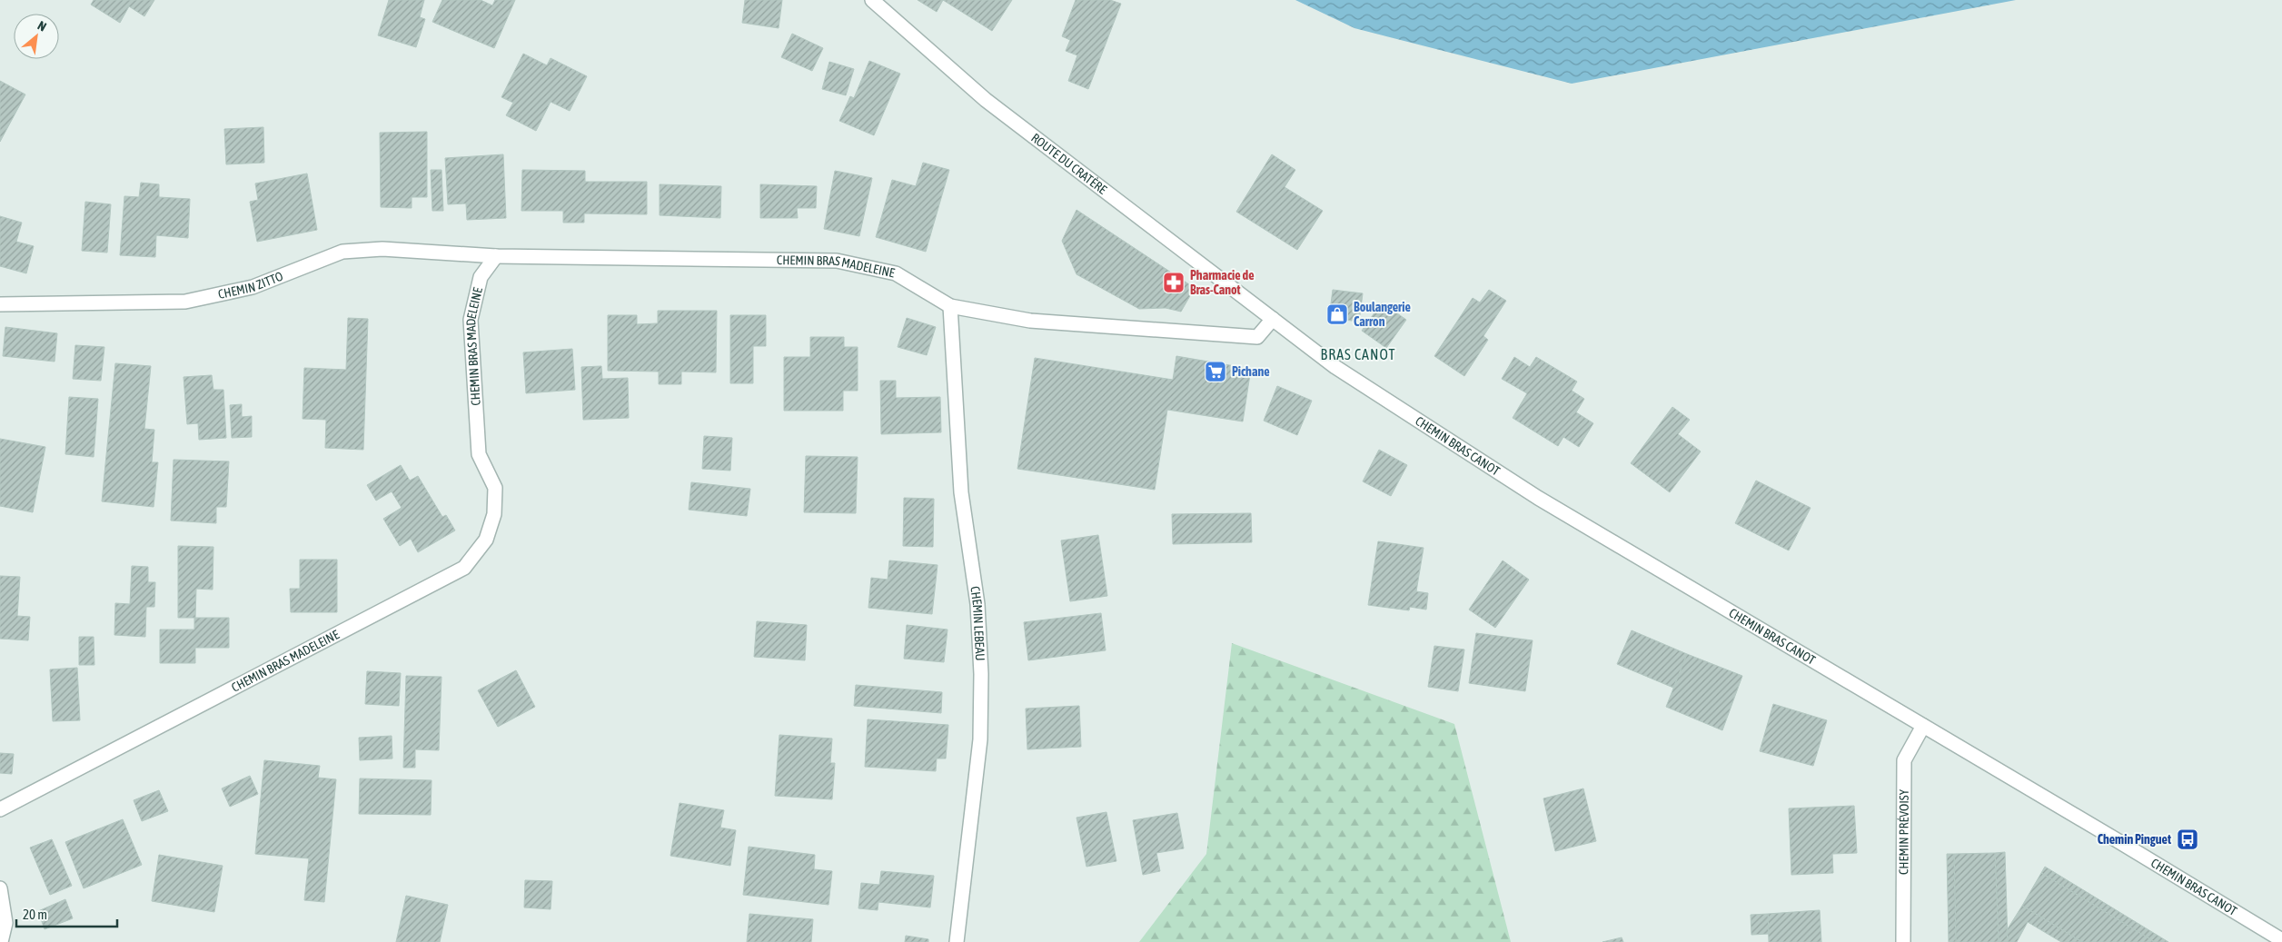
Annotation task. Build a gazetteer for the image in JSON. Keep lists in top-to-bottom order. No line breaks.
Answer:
{"streets":{"street":["ROUTE DU CRATÈRE","CHEMIN BRAS MADELEINE","CHEMIN ZITTO","CHEMIN BRAS CANOT","CHEMIN LEBEAU","CHEMIN PRÉVOISY"]},"crossings":[["ROUTE DU CRATÈRE","CHEMIN BRAS MADELEINE"],["ROUTE DU CRATÈRE","CHEMIN BRAS CANOT"],["CHEMIN BRAS MADELEINE","CHEMIN ZITTO"],["CHEMIN BRAS MADELEINE","CHEMIN BRAS CANOT"],["CHEMIN BRAS MADELEINE","CHEMIN LEBEAU"],["CHEMIN BRAS CANOT","CHEMIN PRÉVOISY"]],"districts":["BRAS CANOT"],"places":{"pharmacy":["Pharmacie de Bras-Canot"],"shop":["Boulangerie Carron"],"supermarket":["Pichane"],"bus stop":["Chemin Pinguet"]},"scale_bar":"20 m","north":"top right"}
